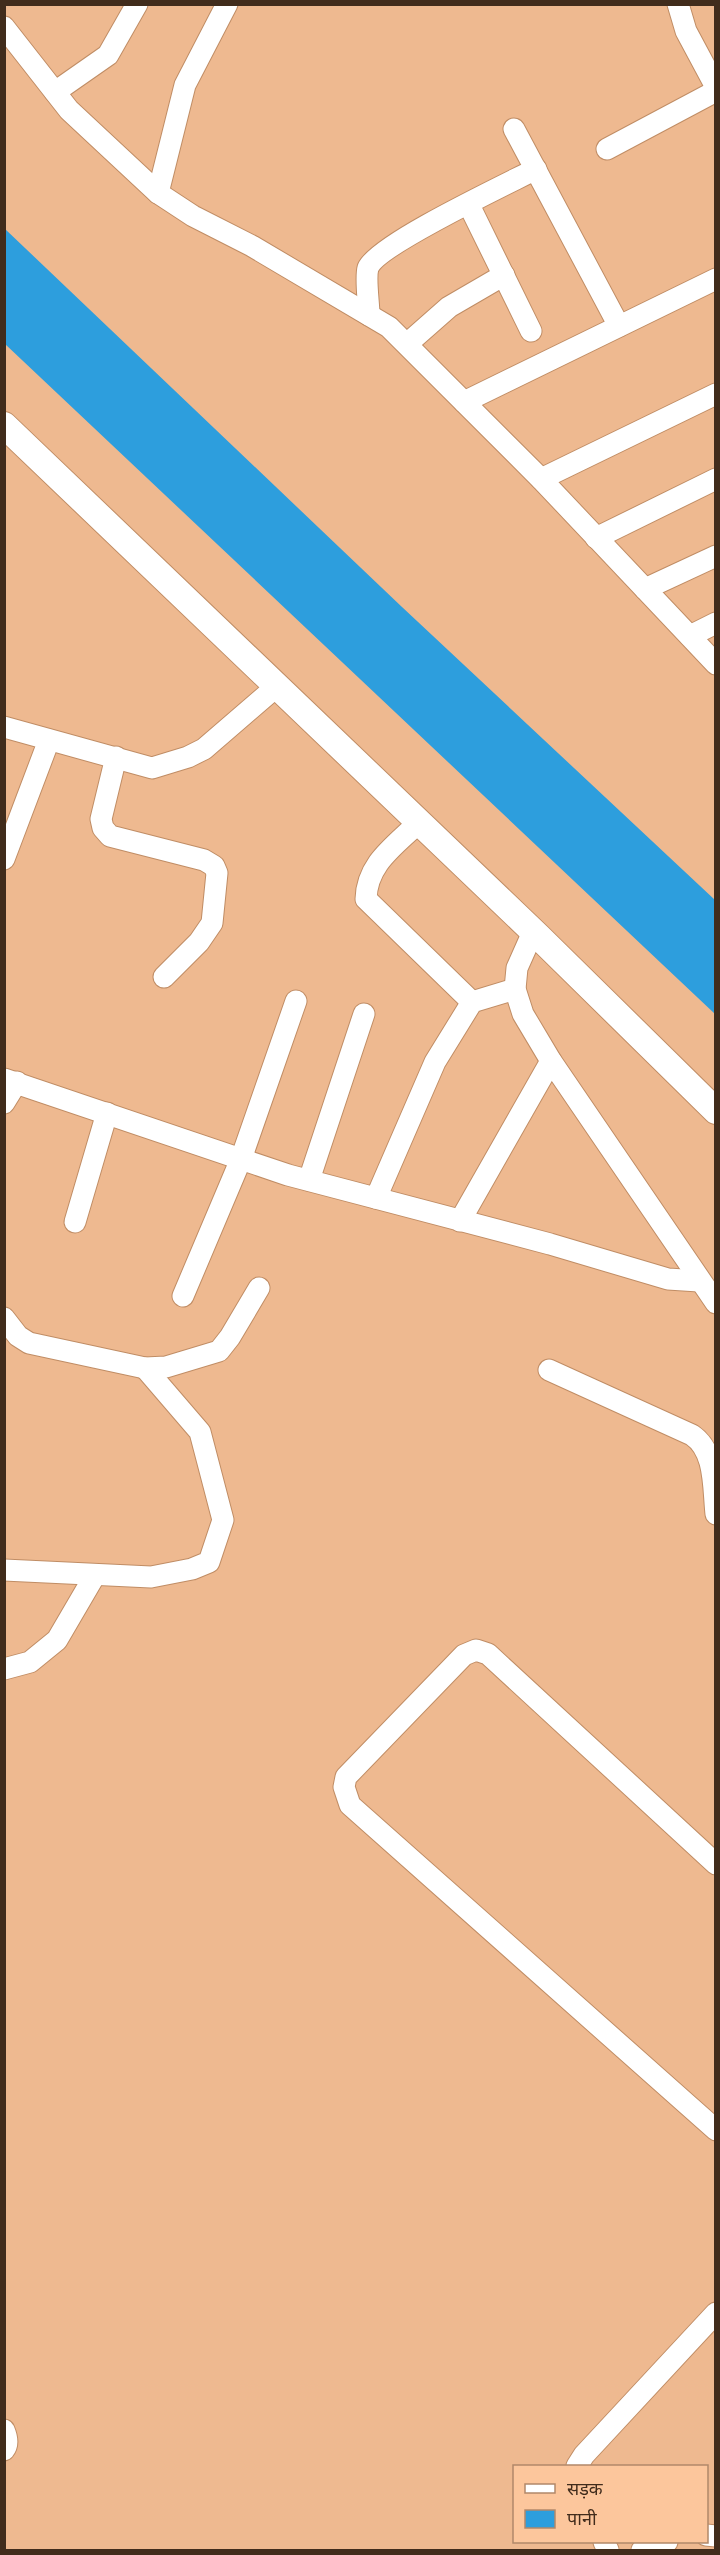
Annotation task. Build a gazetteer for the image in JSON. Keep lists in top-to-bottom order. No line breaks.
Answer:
{"legend":["सड़क","पानी"]}
